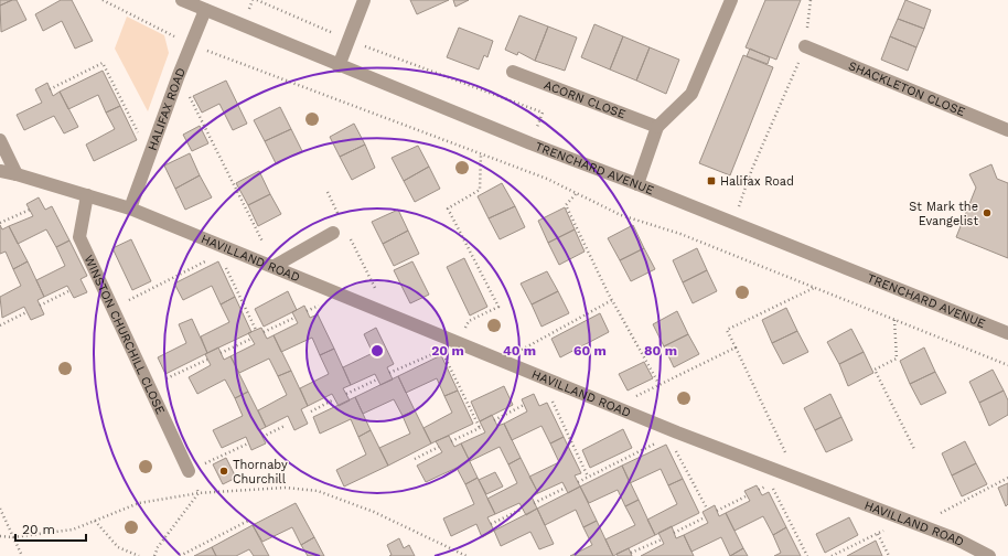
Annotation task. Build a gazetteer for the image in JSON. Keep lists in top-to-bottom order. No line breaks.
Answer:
{"streets":{"street":["SHACKLETON CLOSE","ACORN CLOSE","HALIFAX ROAD","TRENCHARD AVENUE","HAVILLAND ROAD","WINSTON CHURCHILL CLOSE"]},"crossings":[["HALIFAX ROAD","TRENCHARD AVENUE"],["HALIFAX ROAD","HAVILLAND ROAD"],["HAVILLAND ROAD","WINSTON CHURCHILL CLOSE"]],"places":{"transit":["Halifax Road"],"other":["St Mark the Evangelist","Thornaby Churchill"]},"scale_bar":"20 m","rings":["20 m","40 m","60 m","80 m"]}
